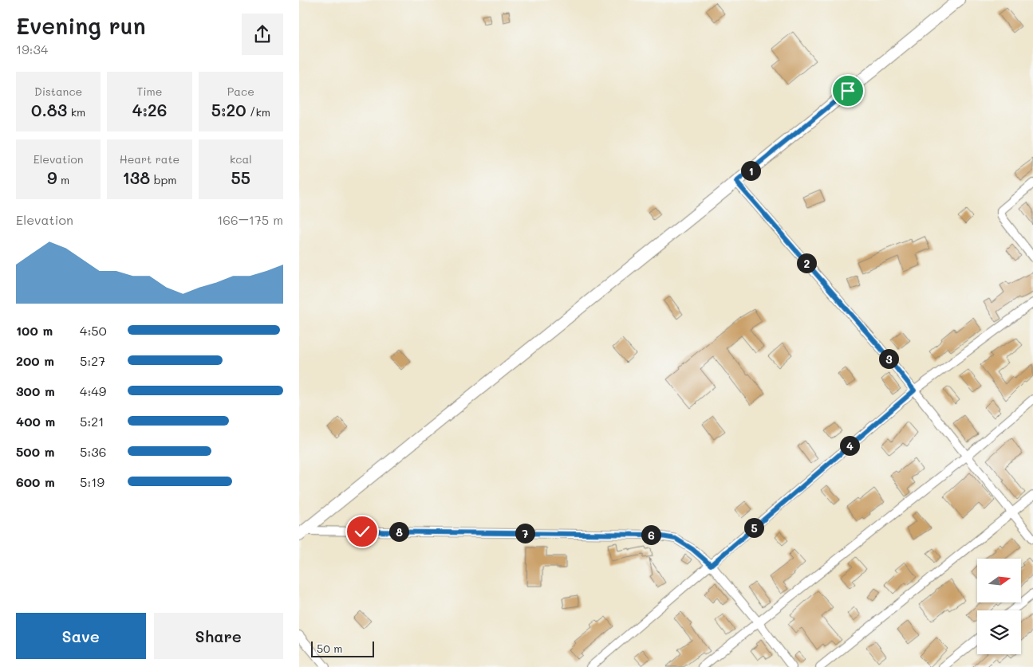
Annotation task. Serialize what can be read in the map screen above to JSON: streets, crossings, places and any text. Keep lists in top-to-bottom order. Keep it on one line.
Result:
{"scale_bar":"50 m","north":"right","page":{"heading":["Evening run","19:34"],"stats":[["Distance","0.83 km"],["Time","4:26"],["Pace","5:20 /km"],["Elevation","9 m"],["Heart rate","138 bpm"],["kcal","55"]],"pins":["1","2","3","4","5","8","7","6"],"chart":["Elevation","166–175 m"],"list":[{"name":"100 m","note":"4:50"},{"name":"200 m","note":"5:27"},{"name":"300 m","note":"4:49"},{"name":"400 m","note":"5:21"},{"name":"500 m","note":"5:36"},{"name":"600 m","note":"5:19"}],"buttons":["Save","Share"],"scale":"50 m"}}
